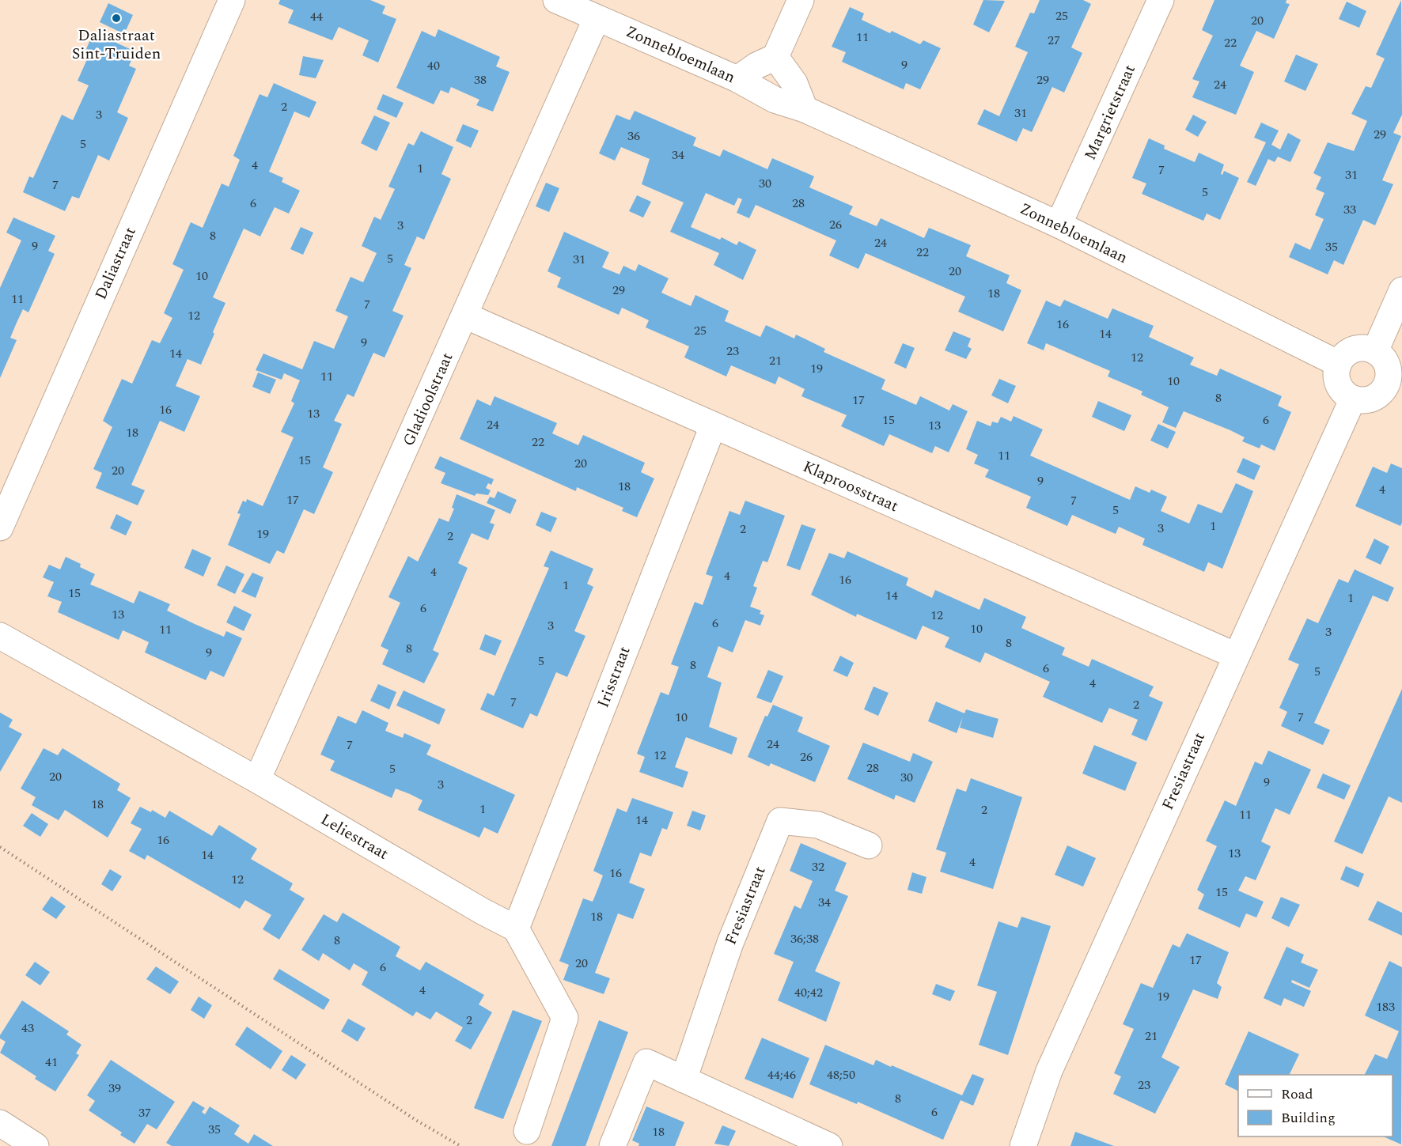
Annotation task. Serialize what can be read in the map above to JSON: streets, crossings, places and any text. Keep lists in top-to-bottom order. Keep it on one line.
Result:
{"streets":{"street":["Zonnebloemlaan","Margrietstraat","Daliastraat","Gladioolstraat","Klaproosstraat","Irisstraat","Fresiastraat","Leliestraat"]},"crossings":[["Zonnebloemlaan","Margrietstraat"],["Zonnebloemlaan","Gladioolstraat"],["Zonnebloemlaan","Fresiastraat"],["Gladioolstraat","Klaproosstraat"],["Gladioolstraat","Leliestraat"],["Klaproosstraat","Irisstraat"],["Klaproosstraat","Fresiastraat"],["Irisstraat","Leliestraat"]],"places":["Daliastraat Sint-Truiden"],"house_numbers":["25","44","20","11","27","22","9","40","38","29","24","2","31","3","29","36","5","34","4","1","7","31","30","7","5","6","28","33","26","3","8","24","9","35","22","5","31","20","10","29","18","11","7","12","16","25","14","9","23","14","12","21","19","11","10","8","17","16","13","15","6","24","13","18","22","11","15","20","20","9","18","4","17","7","5","1","3","2","19","2","4","4","16","1","15","14","1","6","13","12","6","3","10","11","3","8","8","9","5","8","6","5","4","7","2","10","7","24","7","12","26","28","5","20","30","9","3","18","1","2","11","14","16","13","14","4","32","16","12","15","34","18","36;38","8","17","20","6","4","40;42","19","183","2","43","21","41","44;46","48;50","23","39","8","6","37","35","18"],"legend":["Road","Building"]}
